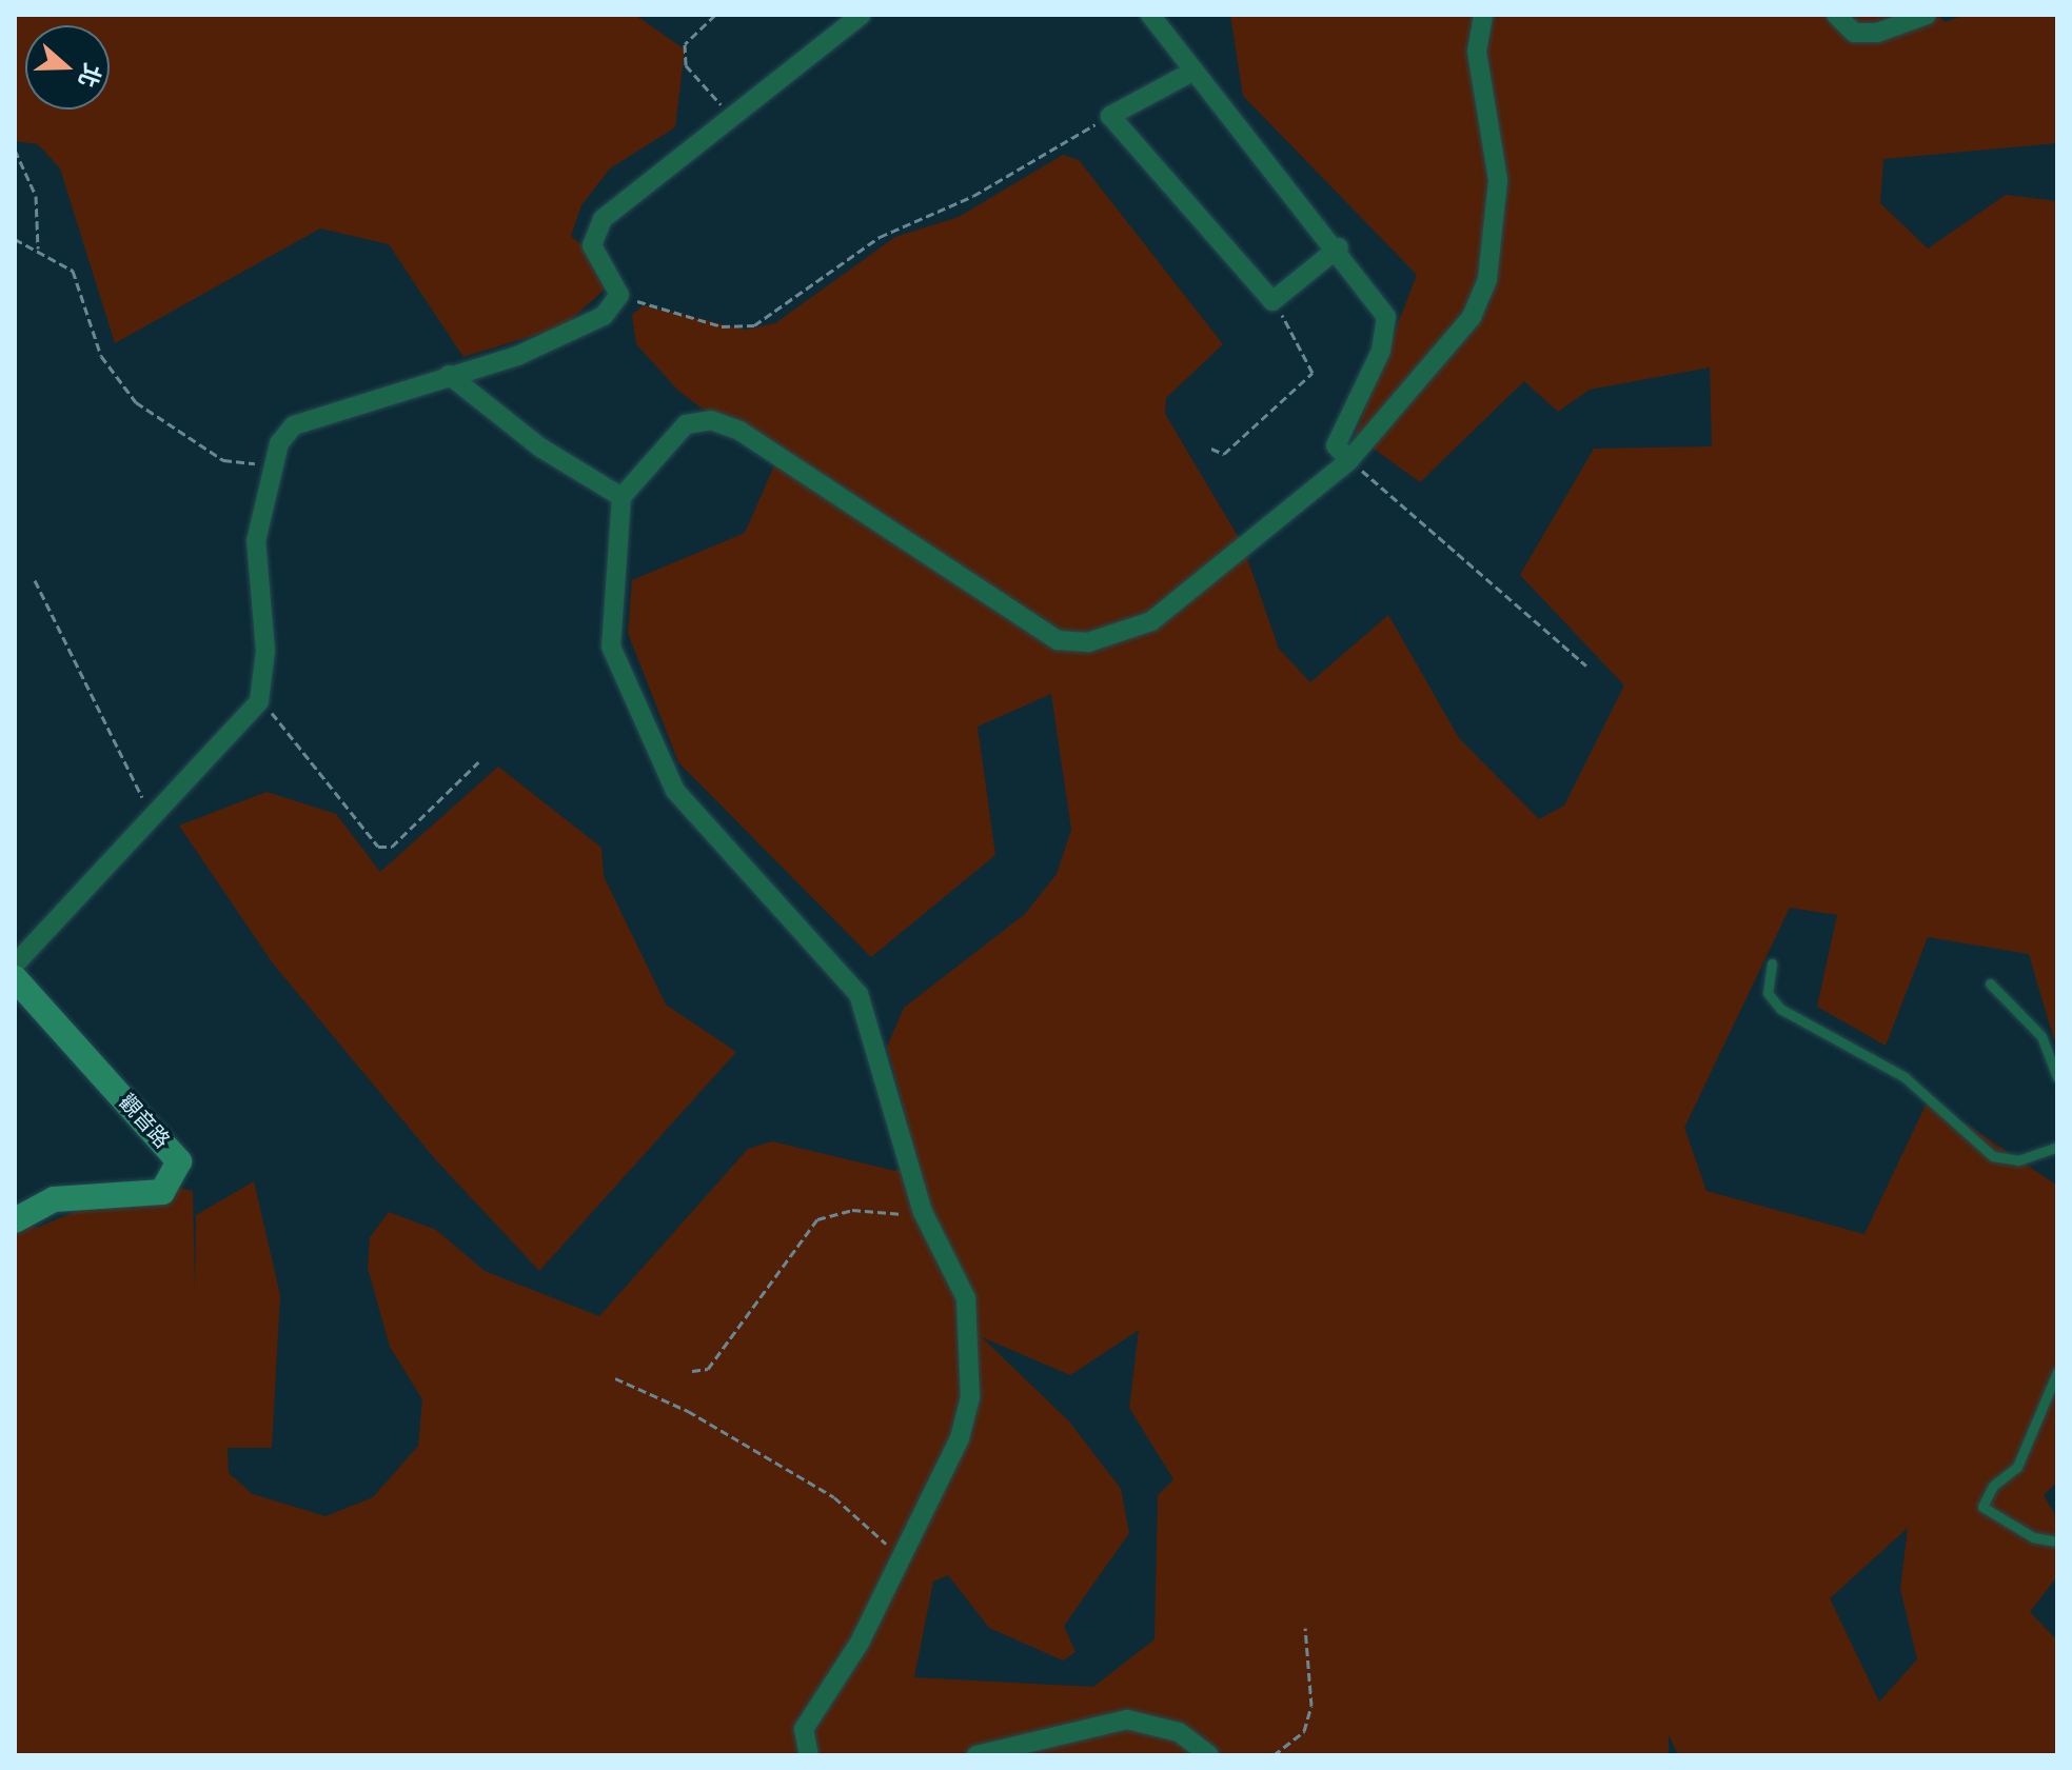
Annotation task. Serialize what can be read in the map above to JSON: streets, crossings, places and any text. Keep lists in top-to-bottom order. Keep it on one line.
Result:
{"streets":{"street":["觀音路"]},"north":"right"}
